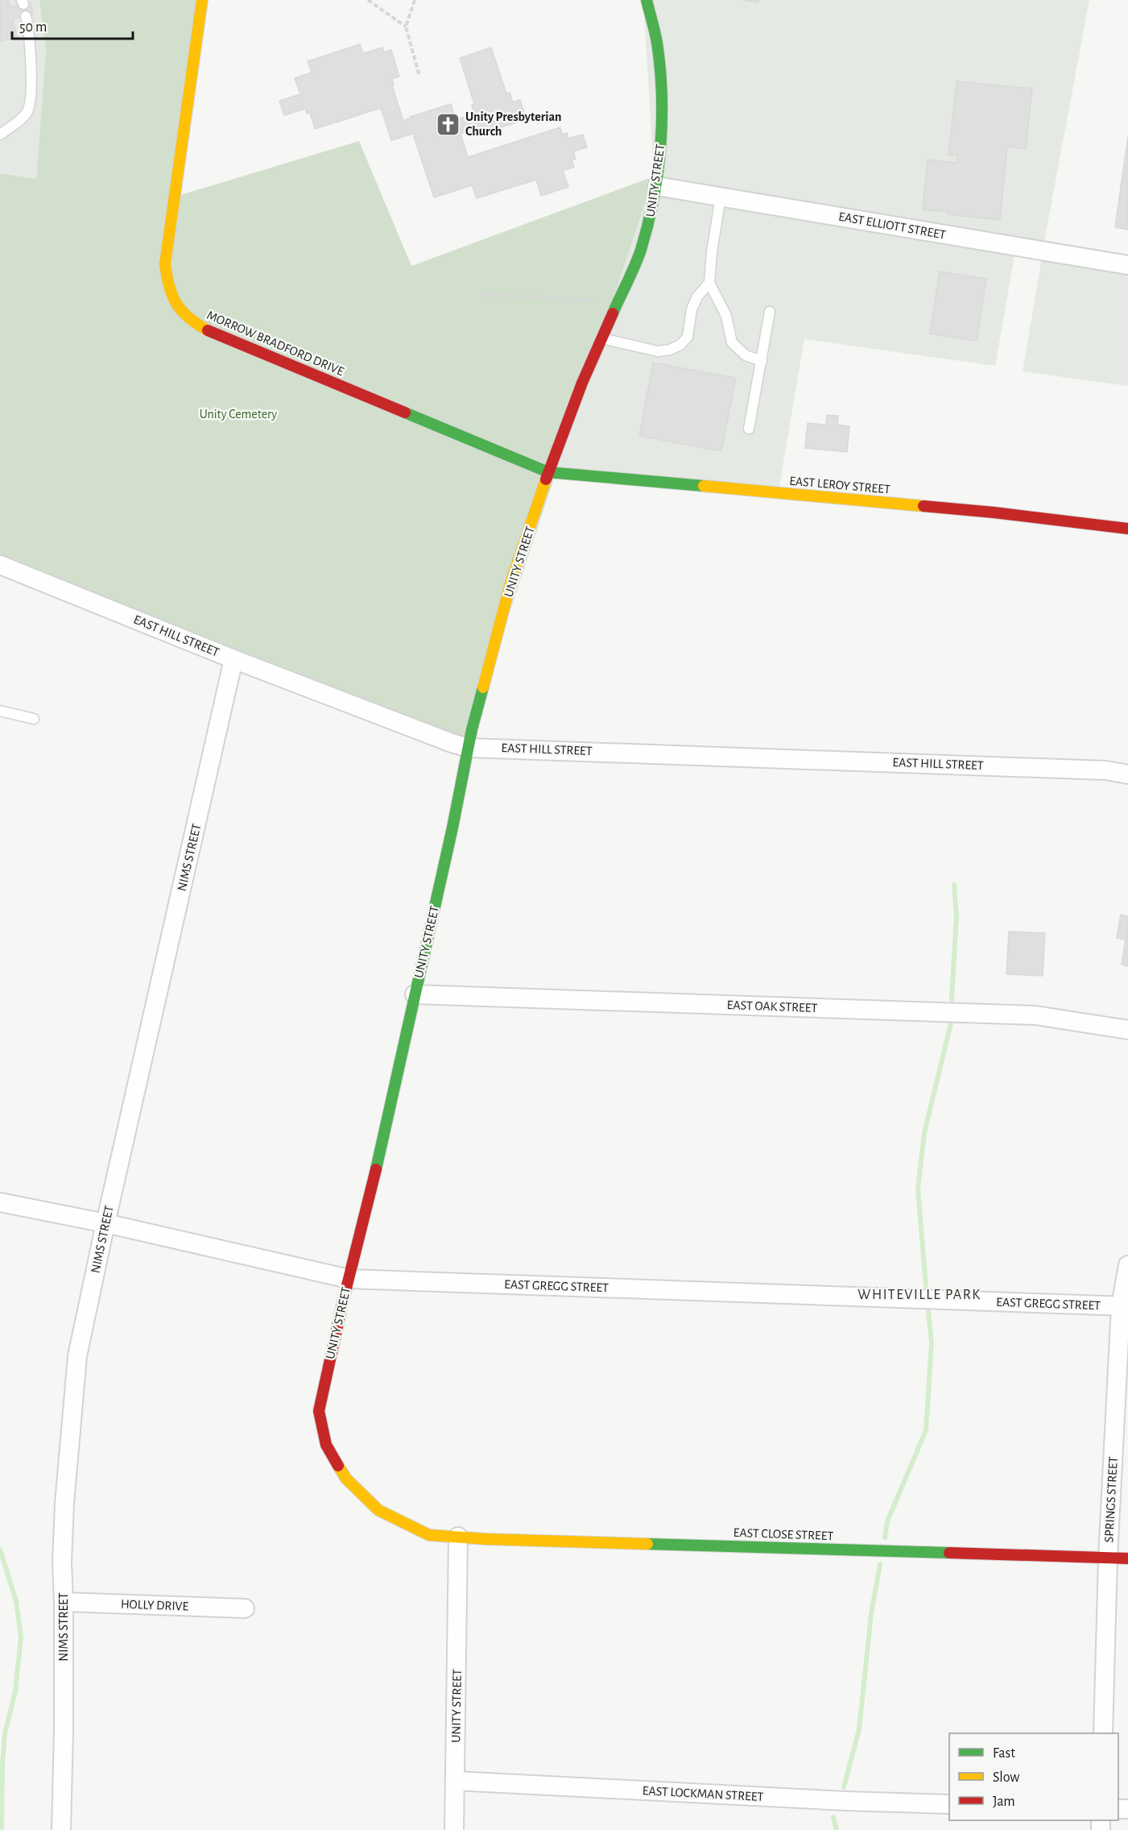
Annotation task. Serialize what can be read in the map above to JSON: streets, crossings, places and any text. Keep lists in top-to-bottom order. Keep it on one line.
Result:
{"streets":{"street":["UNITY STREET","EAST ELLIOTT STREET","MORROW BRADFORD DRIVE","EAST LEROY STREET","EAST HILL STREET","NIMS STREET","EAST OAK STREET","EAST GREGG STREET","SPRINGS STREET","EAST CLOSE STREET","HOLLY DRIVE","EAST LOCKMAN STREET"]},"crossings":[["UNITY STREET","EAST ELLIOTT STREET"],["UNITY STREET","MORROW BRADFORD DRIVE"],["UNITY STREET","EAST LEROY STREET"],["UNITY STREET","EAST HILL STREET"],["UNITY STREET","EAST OAK STREET"],["UNITY STREET","EAST GREGG STREET"],["UNITY STREET","EAST CLOSE STREET"],["UNITY STREET","EAST LOCKMAN STREET"],["MORROW BRADFORD DRIVE","EAST LEROY STREET"],["EAST HILL STREET","NIMS STREET"],["NIMS STREET","EAST GREGG STREET"],["NIMS STREET","HOLLY DRIVE"],["EAST GREGG STREET","SPRINGS STREET"],["SPRINGS STREET","EAST CLOSE STREET"]],"districts":["WHITEVILLE PARK"],"parks":["Unity Cemetery"],"places":{"church":["Unity Presbyterian Church"]},"legend":["Fast","Slow","Jam"],"scale_bar":"50 m"}
